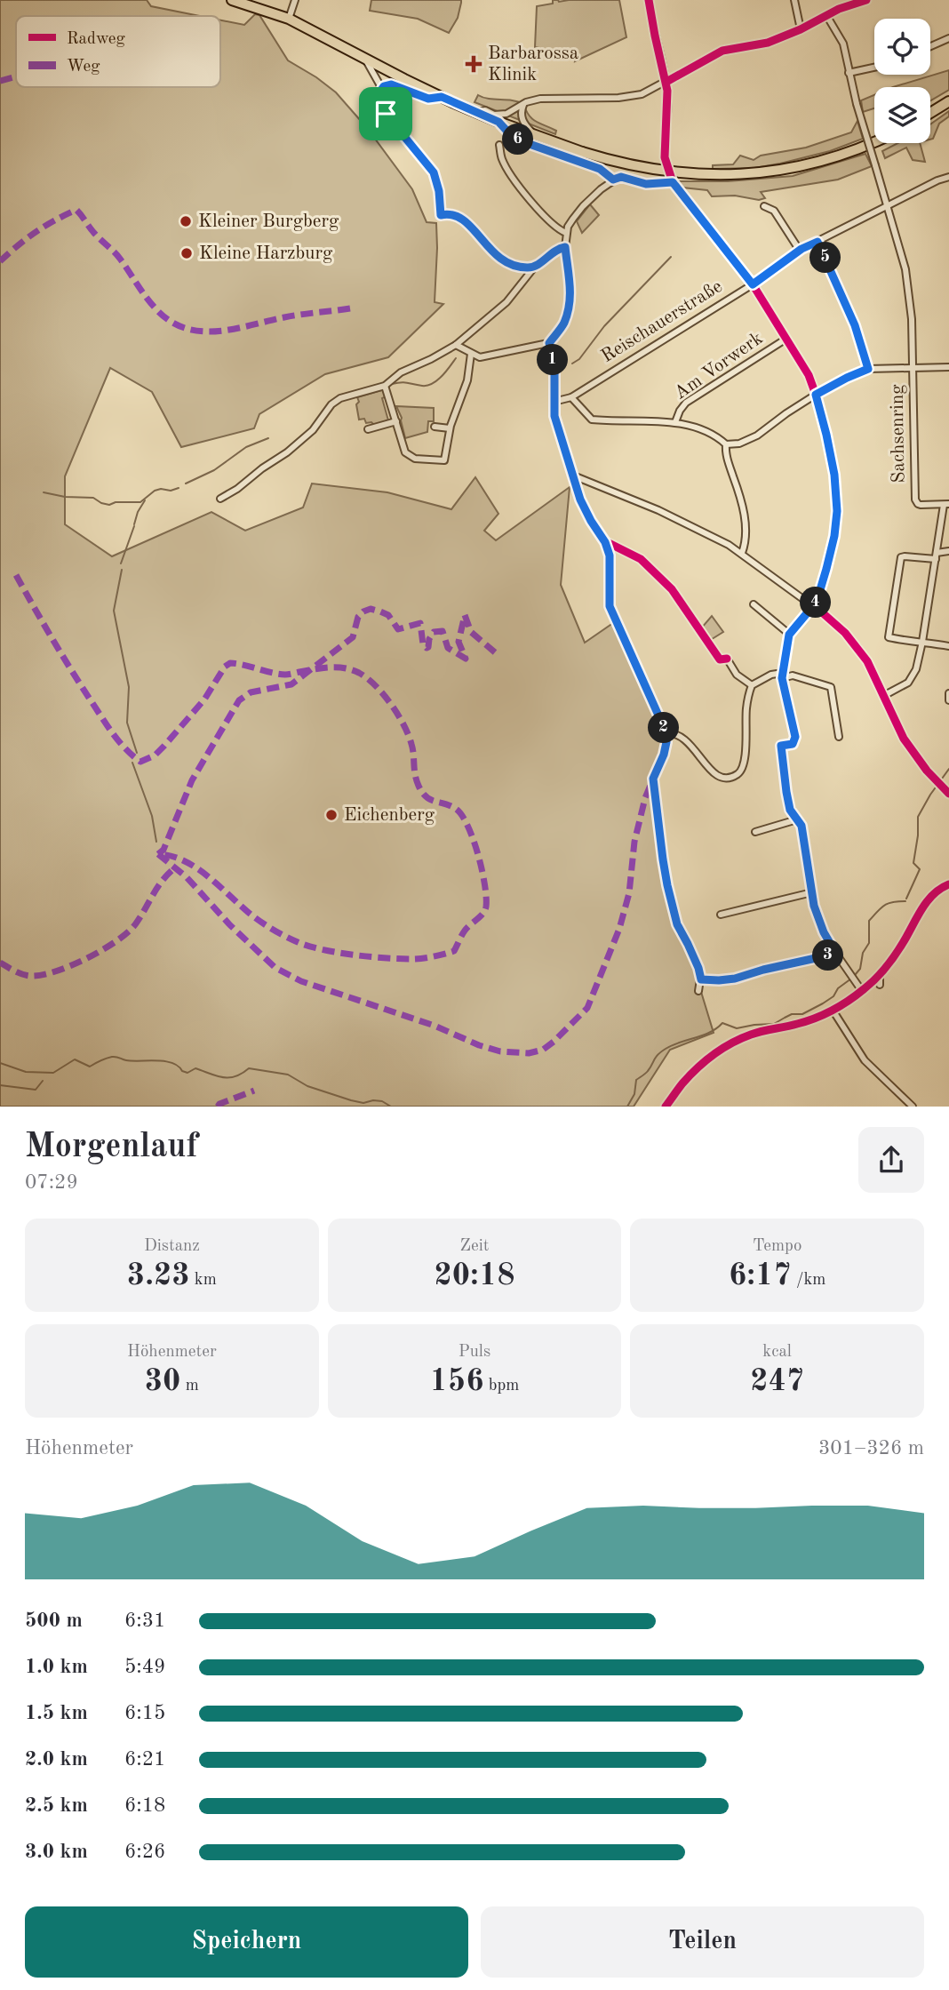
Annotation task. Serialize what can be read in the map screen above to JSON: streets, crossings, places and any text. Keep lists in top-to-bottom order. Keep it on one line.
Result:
{"streets":{"street":["Reischauerstraße","Am Vorwerk","Sachsenring"]},"places":{"health":["Barbarossa Klinik"],"other":["Kleiner Burgberg","Kleine Harzburg","Eichenberg"]},"legend":["Radweg","Weg"],"page":{"pins":["6","5","1","4","2","3"],"heading":["Morgenlauf","07:29"],"stats":[["Distanz","3.23 km"],["Zeit","20:18"],["Tempo","6:17 /km"],["Höhenmeter","30 m"],["Puls","156 bpm"],["kcal","247"]],"chart":["Höhenmeter","301–326 m"],"list":[{"name":"500 m","note":"6:31"},{"name":"1.0 km","note":"5:49"},{"name":"1.5 km","note":"6:15"},{"name":"2.0 km","note":"6:21"},{"name":"2.5 km","note":"6:18"},{"name":"3.0 km","note":"6:26"}],"buttons":["Speichern","Teilen"]}}
